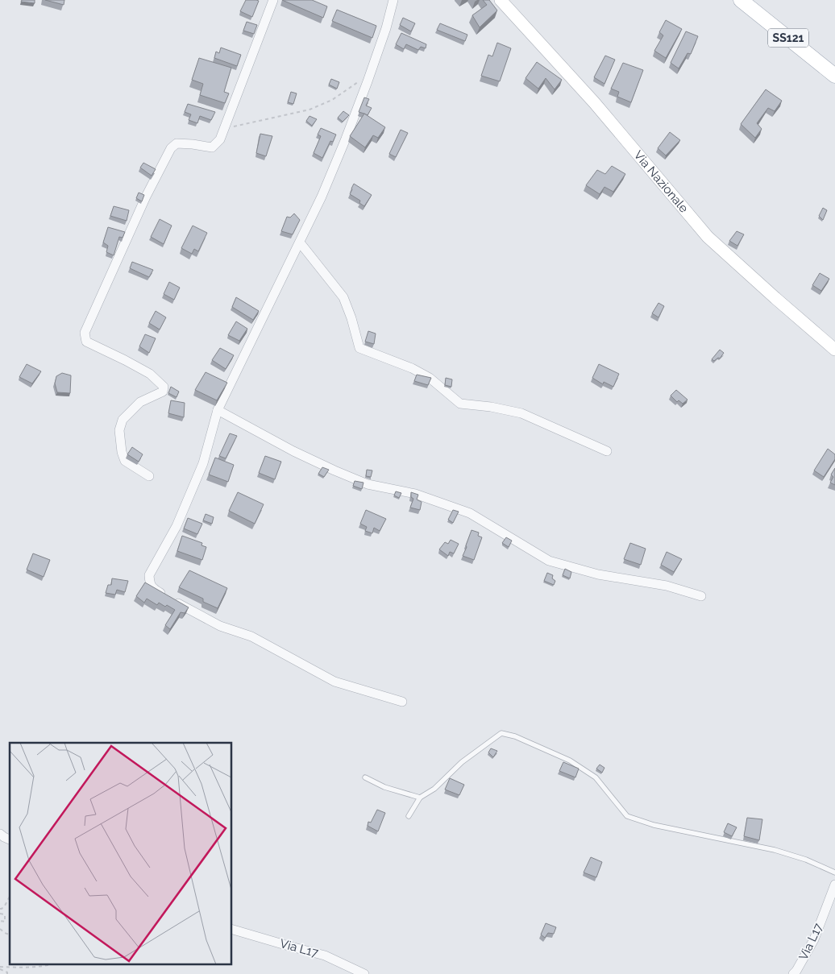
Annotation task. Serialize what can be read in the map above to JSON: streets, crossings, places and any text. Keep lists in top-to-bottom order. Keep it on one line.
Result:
{"streets":{"main road":["SS121","Via Nazionale"],"street":["Via L17"]}}
